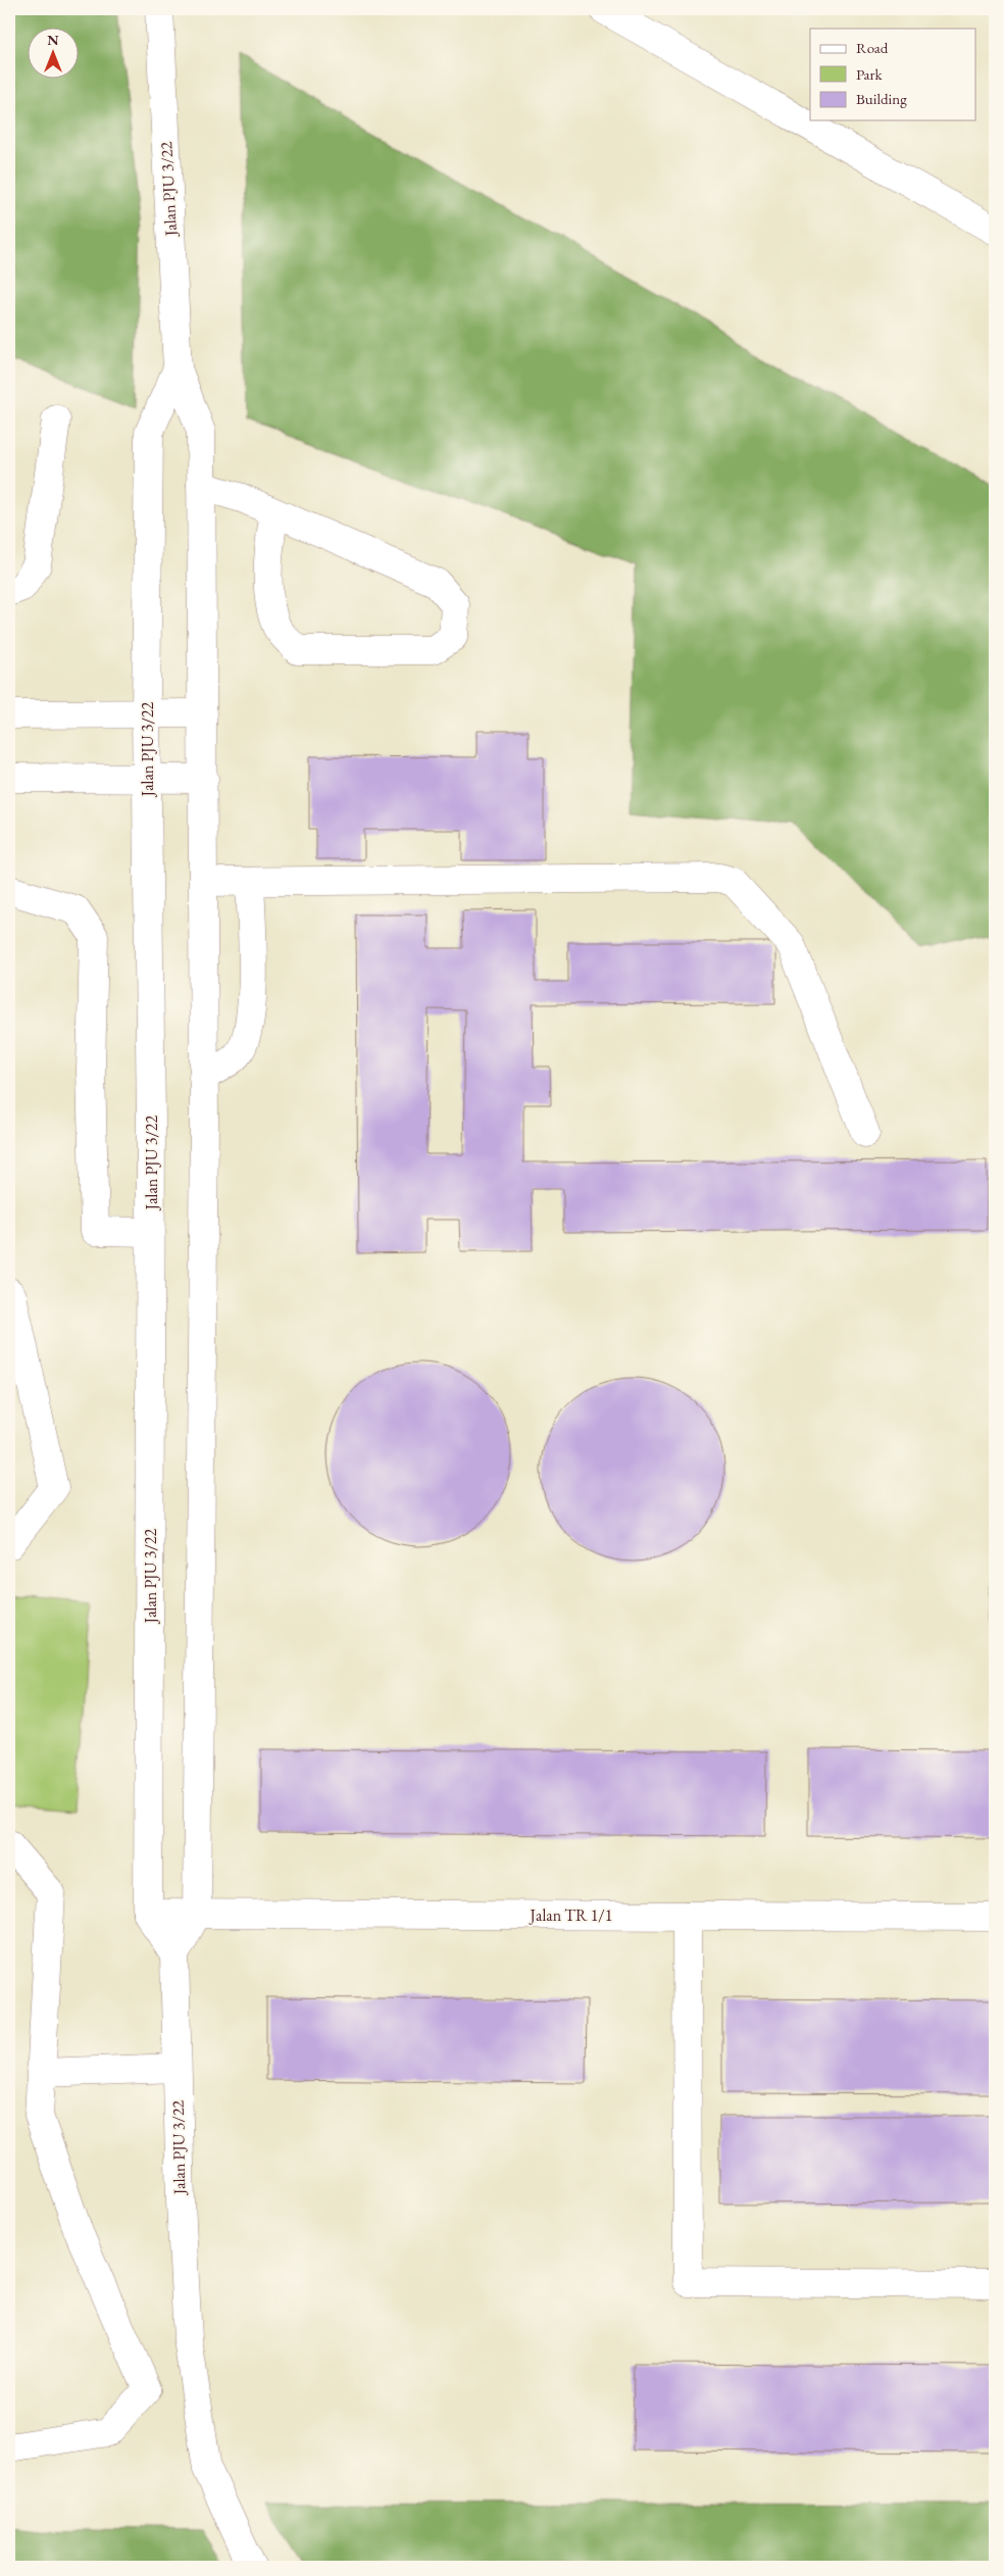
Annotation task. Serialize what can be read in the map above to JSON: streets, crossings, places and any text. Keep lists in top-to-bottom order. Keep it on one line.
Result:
{"streets":{"street":["Jalan PJU 3/22","Jalan TR 1/1"]},"crossings":[["Jalan PJU 3/22","Jalan TR 1/1"]],"legend":["Road","Park","Building"],"north":"top"}
